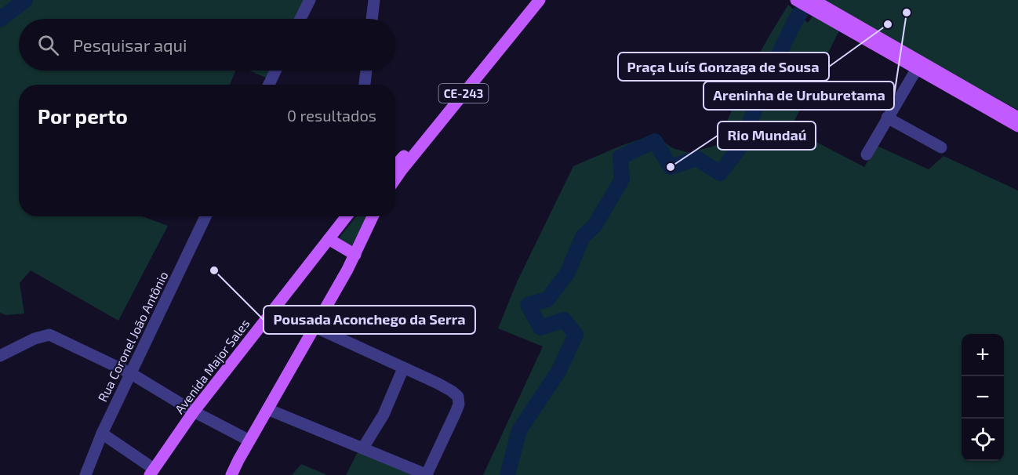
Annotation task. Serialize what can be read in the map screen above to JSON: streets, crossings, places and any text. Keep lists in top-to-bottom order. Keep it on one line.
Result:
{"streets":{"main road":["CE-243","Avenida Major Sales"],"street":["Rua Coronel João Antônio"]},"places":["Areninha de Uruburetama","Praça Luís Gonzaga de Sousa","Rio Mundaú","Pousada Aconchego da Serra"],"page":{"search":"Pesquisar aqui","heading":["Por perto","0 resultados"],"map_buttons":["+","−"]}}
